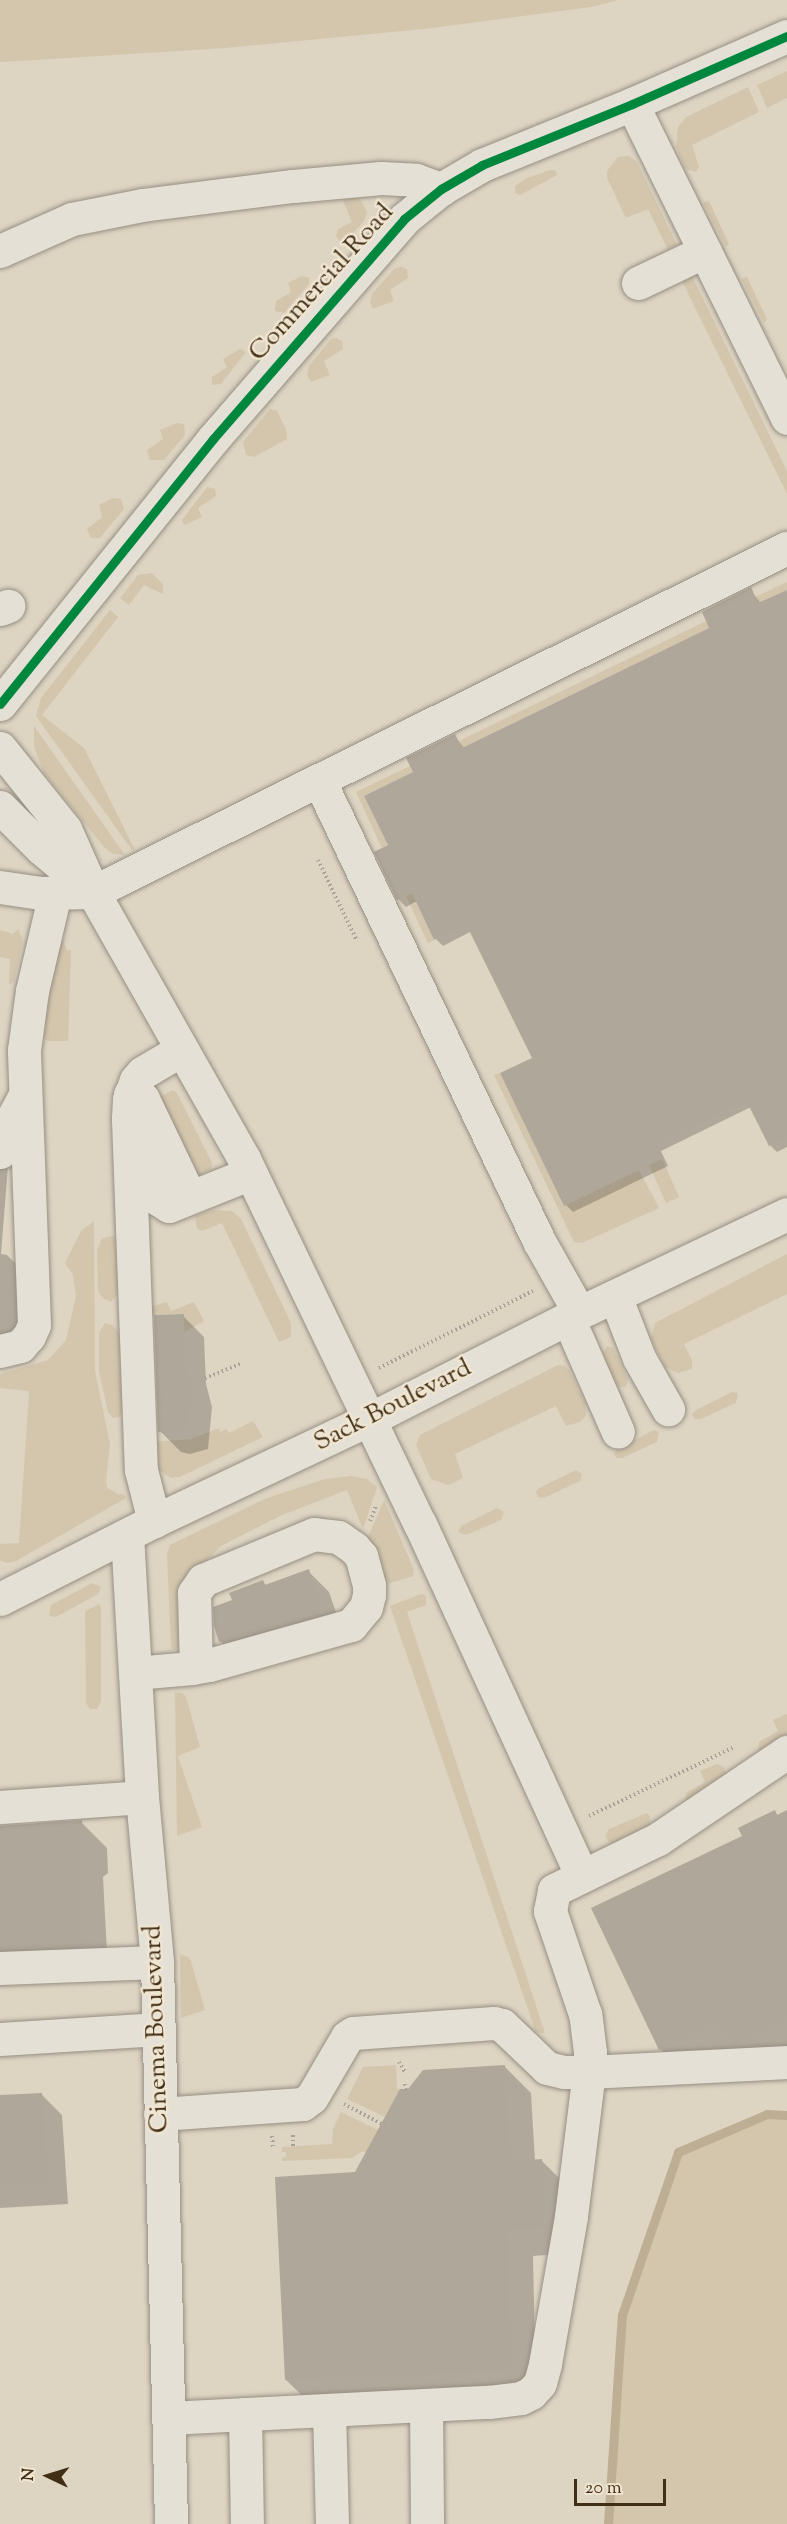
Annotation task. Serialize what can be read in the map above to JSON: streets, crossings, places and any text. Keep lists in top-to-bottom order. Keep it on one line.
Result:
{"streets":{"street":["Commercial Road","Sack Boulevard","Cinema Boulevard"]},"crossings":[["Sack Boulevard","Cinema Boulevard"]],"scale_bar":"20 m","north":"left"}
